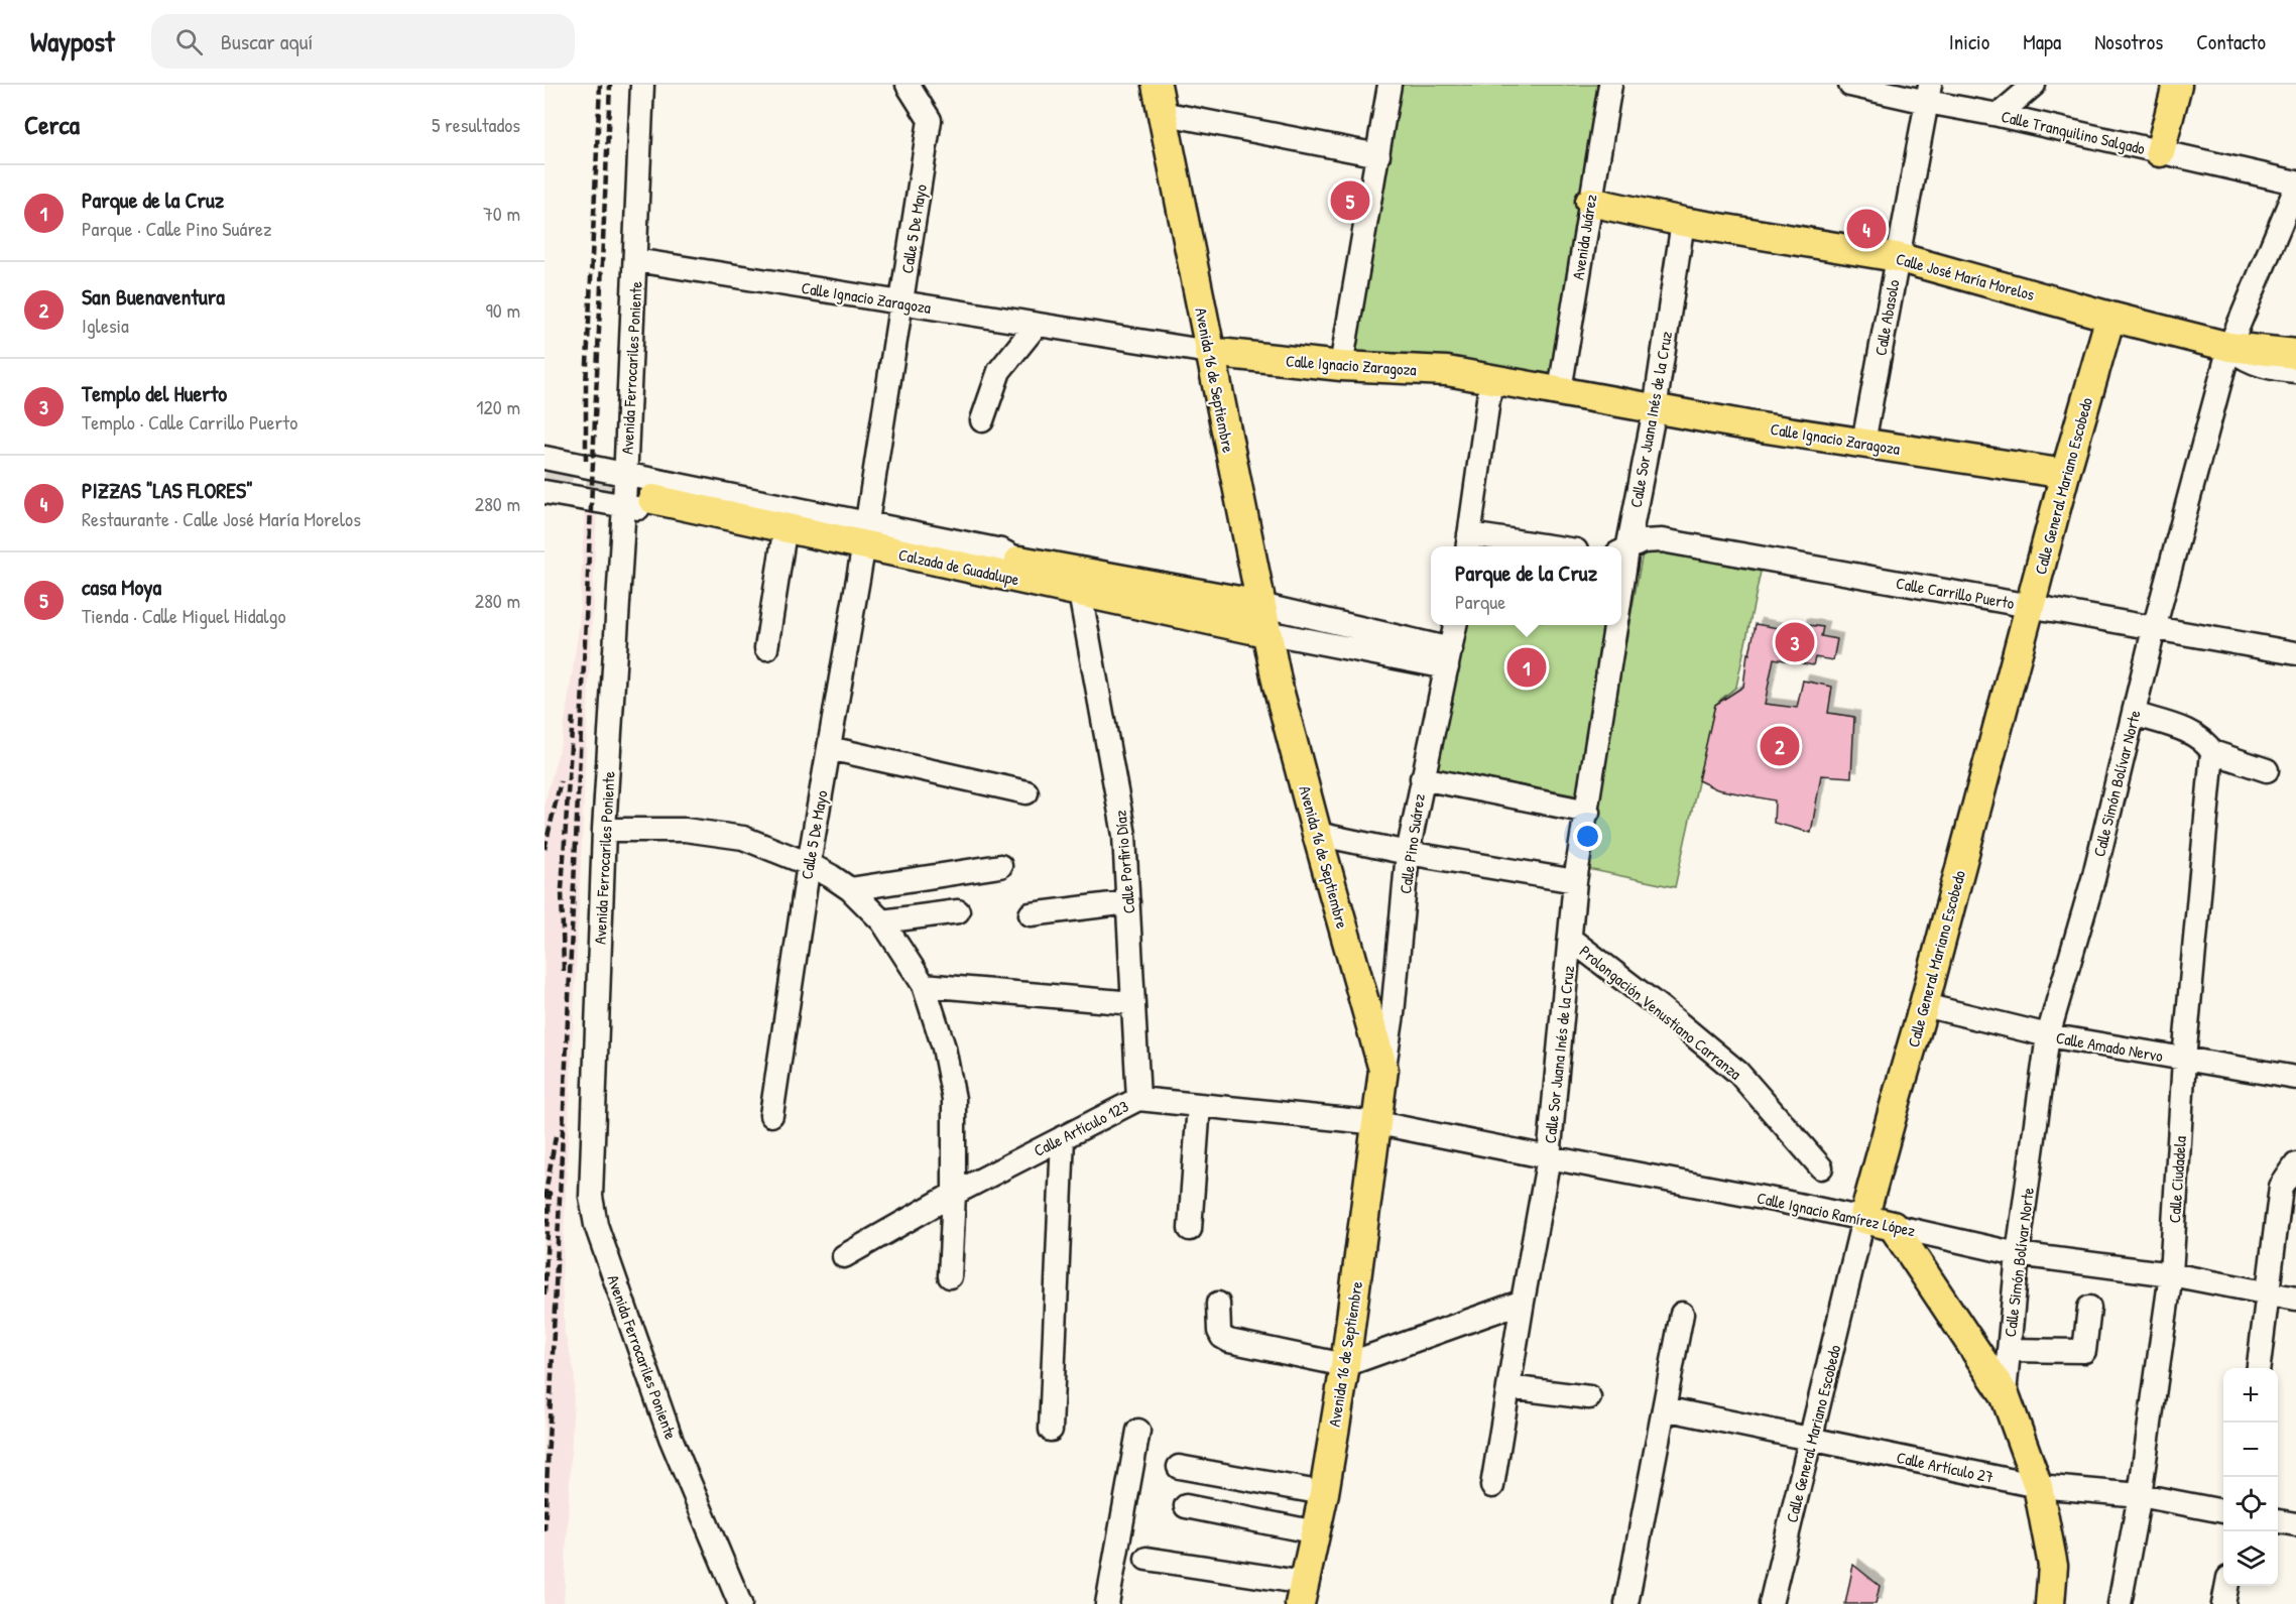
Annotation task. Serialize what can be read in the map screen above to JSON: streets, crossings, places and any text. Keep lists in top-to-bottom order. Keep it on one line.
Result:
{"streets":{"main road":["Calle José María Morelos","Calle Ignacio Zaragoza","Avenida 16 de Septiembre","Calle General Mariano Escobedo","Calzada de Guadalupe","Calle Ignacio Ramírez López"],"street":["Calle Tranquilino Salgado","Calle 5 De Mayo","Avenida Juárez","Calle Abasolo","Avenida Ferrocariles Poniente","Calle Sor Juana Inés de la Cruz","Calle Carrillo Puerto","Calle Simón Bolívar Norte","Calle Pino Suárez","Calle Porfirio Díaz","Prolongación Venustiano Carranza","Calle Amado Nervo","Calle Artículo 123","Calle Ciudadela","Calle Artículo 27"]},"crossings":[["Calle Tranquilino Salgado","Calle Abasolo"],["Calle 5 De Mayo","Calle Ignacio Zaragoza"],["Avenida Juárez","Calle José María Morelos"],["Avenida Juárez","Calle Ignacio Zaragoza"],["Calle José María Morelos","Calle Abasolo"],["Calle José María Morelos","Calle Sor Juana Inés de la Cruz"],["Calle José María Morelos","Calle General Mariano Escobedo"],["Calle José María Morelos","Calle Simón Bolívar Norte"],["Calle Ignacio Zaragoza","Calle Abasolo"],["Calle Ignacio Zaragoza","Avenida Ferrocariles Poniente"],["Calle Ignacio Zaragoza","Avenida 16 de Septiembre"],["Calle Ignacio Zaragoza","Calle Sor Juana Inés de la Cruz"],["Calle Ignacio Zaragoza","Calle General Mariano Escobedo"],["Avenida 16 de Septiembre","Calzada de Guadalupe"],["Avenida 16 de Septiembre","Calle Pino Suárez"],["Avenida 16 de Septiembre","Calle Artículo 123"],["Avenida 16 de Septiembre","Calle Ignacio Ramírez López"],["Calle Sor Juana Inés de la Cruz","Calle Carrillo Puerto"],["Calle Sor Juana Inés de la Cruz","Prolongación Venustiano Carranza"],["Calle Sor Juana Inés de la Cruz","Calle Ignacio Ramírez López"],["Calle General Mariano Escobedo","Calle Carrillo Puerto"],["Calle General Mariano Escobedo","Calle Amado Nervo"],["Calle General Mariano Escobedo","Calle Ignacio Ramírez López"],["Calle General Mariano Escobedo","Calle Artículo 27"],["Calzada de Guadalupe","Calle Porfirio Díaz"],["Calle Carrillo Puerto","Calle Simón Bolívar Norte"],["Calle Simón Bolívar Norte","Calle Amado Nervo"],["Calle Simón Bolívar Norte","Calle Ignacio Ramírez López"],["Calle Porfirio Díaz","Calle Artículo 123"],["Calle Amado Nervo","Calle Ciudadela"],["Calle Artículo 123","Calle Ignacio Ramírez López"],["Calle Ciudadela","Calle Ignacio Ramírez López"],["Calle Ciudadela","Calle Artículo 27"]],"page":{"header":"Waypost","search":"Buscar aquí","nav":["Inicio","Mapa","Nosotros","Contacto"],"heading":["Cerca","5 resultados"],"list":[{"mark":"1","name":"Parque de la Cruz","note":"Parque · Calle Pino Suárez","value":"70 m"},{"mark":"2","name":"San Buenaventura","note":"Iglesia","value":"90 m"},{"mark":"3","name":"Templo del Huerto","note":"Templo · Calle Carrillo Puerto","value":"120 m"},{"mark":"4","name":"PIZZAS \"LAS FLORES\"","note":"Restaurante · Calle José María Morelos","value":"280 m"},{"mark":"5","name":"casa Moya","note":"Tienda · Calle Miguel Hidalgo","value":"280 m"}],"pins":["5","4","3","1","2"],"popup":["Parque de la Cruz","Parque"],"map_buttons":["+","−"]}}
